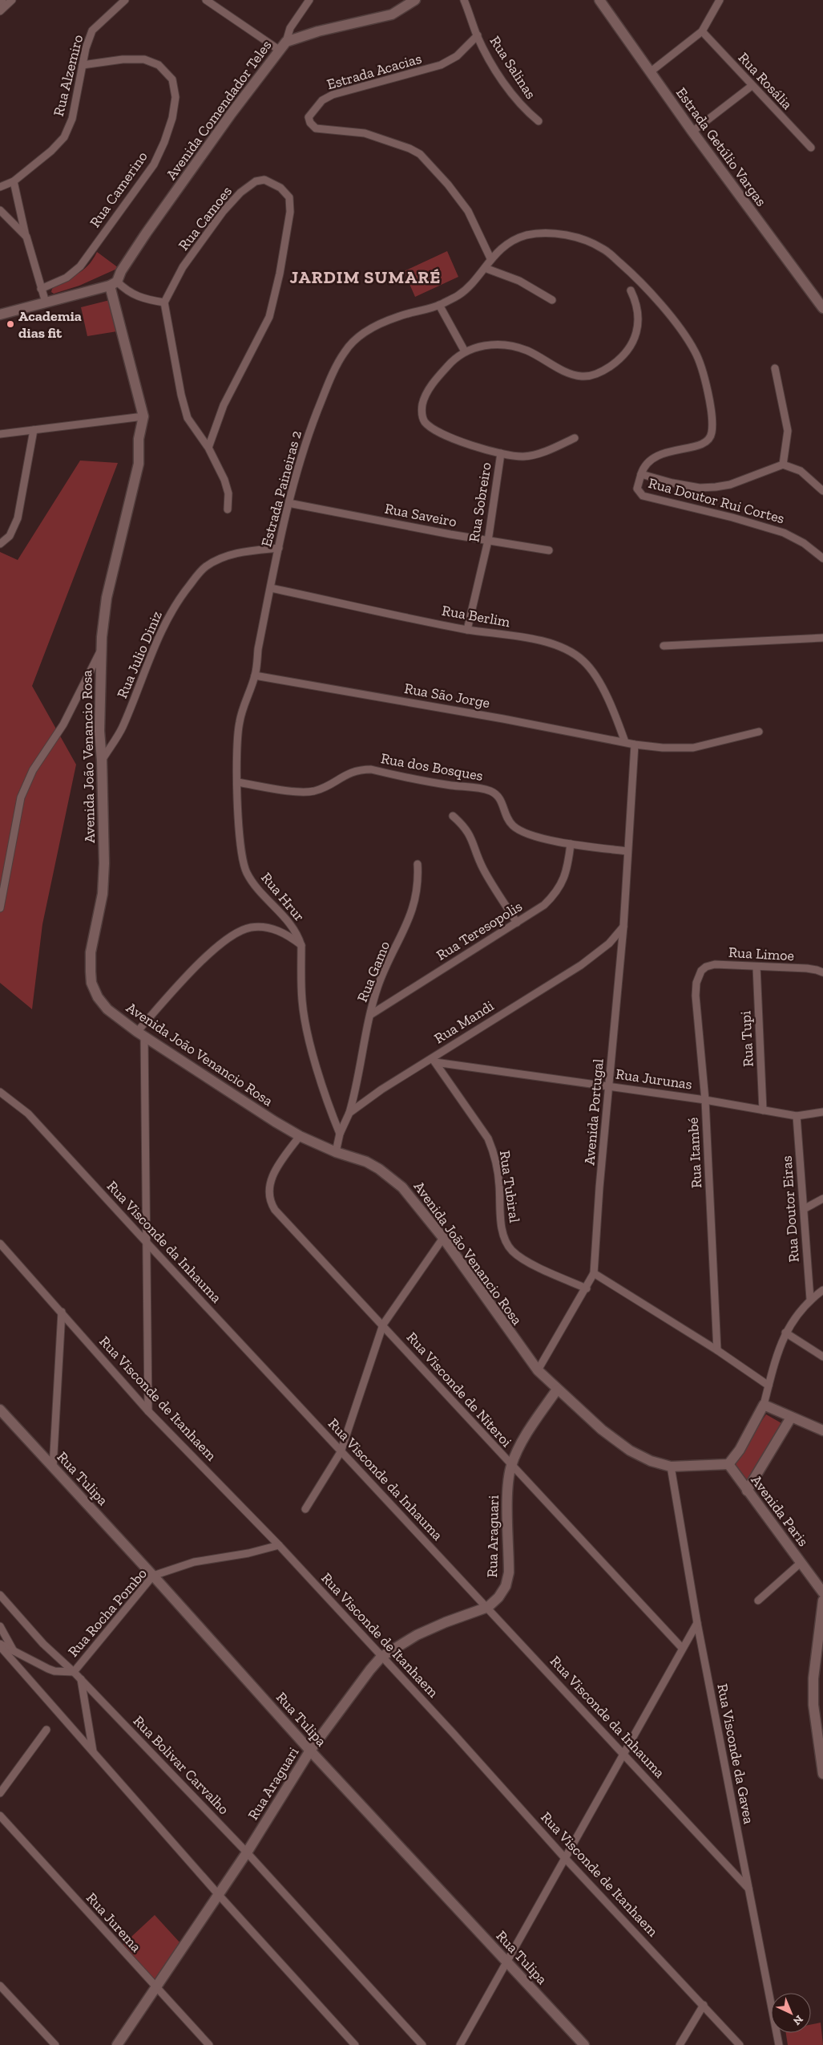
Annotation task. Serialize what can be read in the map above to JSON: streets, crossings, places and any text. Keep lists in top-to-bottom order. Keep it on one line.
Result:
{"streets":{"main road":["Avenida Comendador Teles","Estrada Getúlio Vargas","Avenida João Venancio Rosa","Rua Tulipa","Avenida Paris","Rua Araguari"],"street":["Rua Salinas","Estrada Acacias","Rua Alzemiro","Rua Rosália","Rua Camerino","Rua Camoes","Estrada Paineiras 2","Rua Doutor Rui Cortes","Rua Sobreiro","Rua Saveiro","Rua Berlim","Rua Julio Diniz","Rua São Jorge","Rua dos Bosques","Rua Hrur","Rua Teresopolis","Rua Limoe","Rua Gamo","Rua Mandi","Rua Tupi","Rua Jurunas","Avenida Portugal","Rua Itambé","Rua Tubiral","Rua Doutor Eiras","Rua Visconde da Inhauma","Rua Visconde de Niteroi","Rua Visconde de Itanhaem","Rua Rocha Pombo","Rua Visconde da Gavea","Rua Bolivar Carvalho","Rua Jurema"]},"crossings":[["Rua Salinas","Estrada Acacias"],["Estrada Acacias","Estrada Paineiras 2"],["Rua Alzemiro","Rua Camerino"],["Avenida Comendador Teles","Avenida João Venancio Rosa"],["Estrada Paineiras 2","Rua Doutor Rui Cortes"],["Estrada Paineiras 2","Rua Saveiro"],["Estrada Paineiras 2","Rua Berlim"],["Estrada Paineiras 2","Rua Julio Diniz"],["Estrada Paineiras 2","Rua São Jorge"],["Estrada Paineiras 2","Rua Hrur"],["Rua Sobreiro","Rua Saveiro"],["Rua Sobreiro","Rua Berlim"],["Rua Berlim","Rua São Jorge"],["Rua Julio Diniz","Avenida João Venancio Rosa"],["Rua São Jorge","Rua Hrur"],["Rua São Jorge","Avenida Portugal"],["Avenida João Venancio Rosa","Rua Mandi"],["Avenida João Venancio Rosa","Rua Visconde de Niteroi"],["Avenida João Venancio Rosa","Avenida Paris"],["Avenida João Venancio Rosa","Rua Araguari"],["Avenida João Venancio Rosa","Rua Visconde da Gavea"],["Rua dos Bosques","Rua Hrur"],["Rua dos Bosques","Rua Teresopolis"],["Rua dos Bosques","Avenida Portugal"],["Rua Hrur","Rua Mandi"],["Rua Teresopolis","Rua Gamo"],["Rua Limoe","Rua Tupi"],["Rua Limoe","Rua Itambé"],["Rua Gamo","Rua Mandi"],["Rua Mandi","Rua Jurunas"],["Rua Mandi","Avenida Portugal"],["Rua Mandi","Rua Tubiral"],["Rua Tupi","Rua Jurunas"],["Rua Jurunas","Avenida Portugal"],["Rua Jurunas","Rua Itambé"],["Rua Jurunas","Rua Tubiral"],["Rua Jurunas","Rua Doutor Eiras"],["Rua Visconde da Inhauma","Rua Araguari"],["Rua Visconde da Inhauma","Rua Visconde da Gavea"],["Rua Visconde de Niteroi","Rua Araguari"],["Rua Visconde de Itanhaem","Rua Araguari"],["Rua Visconde de Itanhaem","Rua Rocha Pombo"],["Rua Tulipa","Rua Araguari"],["Rua Tulipa","Rua Rocha Pombo"],["Rua Araguari","Rua Bolivar Carvalho"],["Rua Araguari","Rua Jurema"],["Rua Rocha Pombo","Rua Bolivar Carvalho"]],"districts":["JARDIM SUMARÉ"],"places":["Academia dias fit"],"north":"bottom right"}
